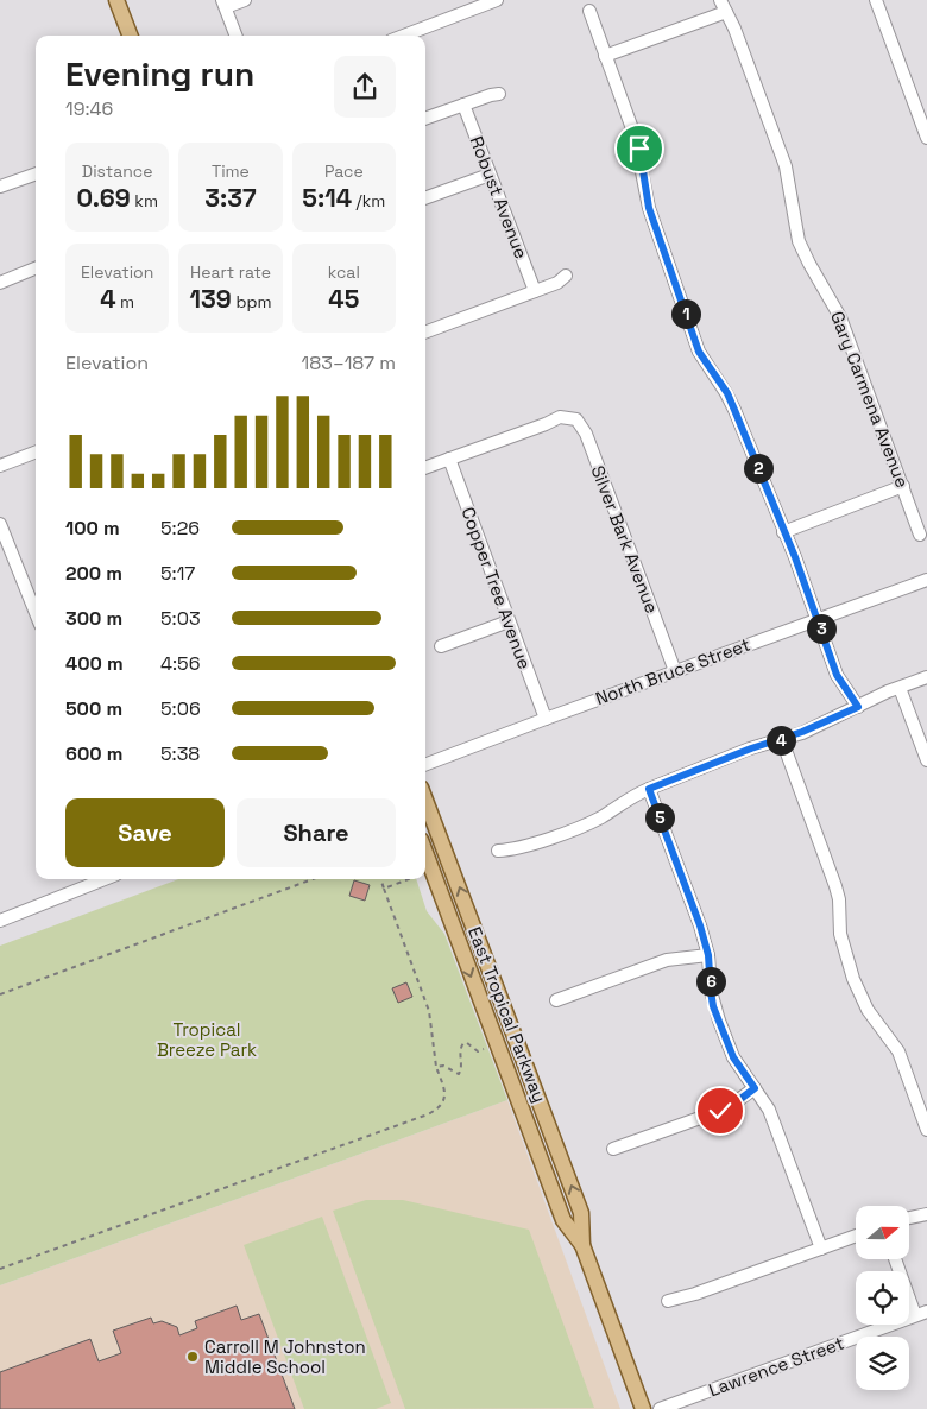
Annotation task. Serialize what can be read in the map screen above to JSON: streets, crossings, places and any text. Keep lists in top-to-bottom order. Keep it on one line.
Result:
{"streets":{"main road":["East Tropical Parkway"],"street":["Robust Avenue","Gary Carmena Avenue","Silver Bark Avenue","Copper Tree Avenue","North Bruce Street","Lawrence Street"]},"crossings":[["Silver Bark Avenue","Copper Tree Avenue"],["Silver Bark Avenue","North Bruce Street"],["Copper Tree Avenue","North Bruce Street"]],"parks":["Tropical Breeze Park"],"places":["Carroll M Johnston Middle School"],"north":"right","page":{"heading":["Evening run","19:46"],"stats":[["Distance","0.69 km"],["Time","3:37"],["Pace","5:14 /km"],["Elevation","4 m"],["Heart rate","139 bpm"],["kcal","45"]],"pins":["1","2","3","4","5","6"],"chart":["Elevation","183–187 m"],"list":[{"name":"100 m","note":"5:26"},{"name":"200 m","note":"5:17"},{"name":"300 m","note":"5:03"},{"name":"400 m","note":"4:56"},{"name":"500 m","note":"5:06"},{"name":"600 m","note":"5:38"}],"buttons":["Save","Share"]}}
